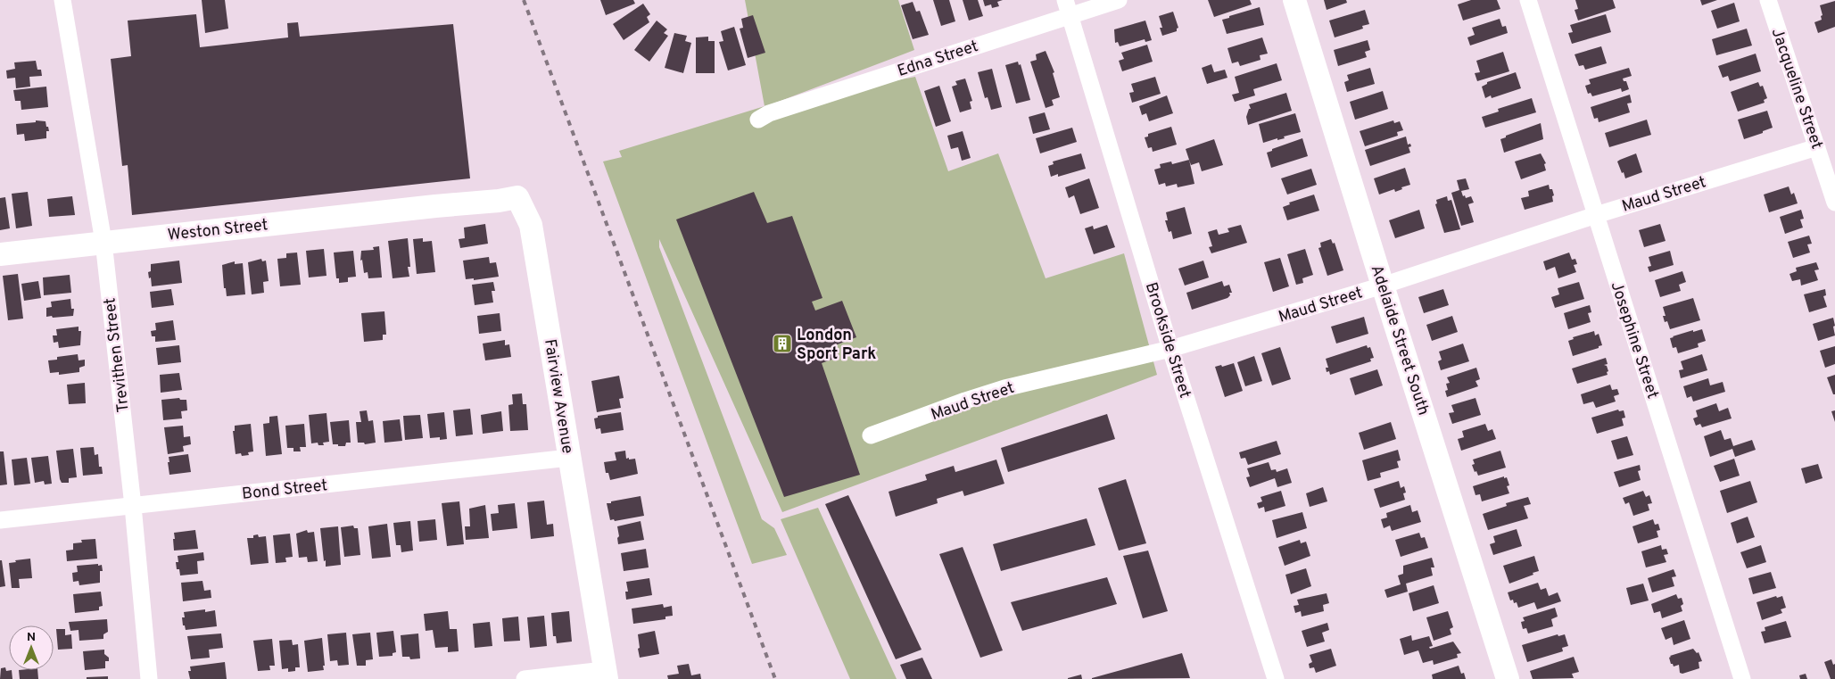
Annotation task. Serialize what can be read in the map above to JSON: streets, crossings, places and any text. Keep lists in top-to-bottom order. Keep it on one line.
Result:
{"streets":{"street":["Edna Street","Jacqueline Street","Maud Street","Weston Street","Brookside Street","Adelaide Street South","Josephine Street","Trevithen Street","Fairview Avenue","Bond Street"]},"crossings":[["Edna Street","Brookside Street"],["Jacqueline Street","Maud Street"],["Maud Street","Brookside Street"],["Maud Street","Adelaide Street South"],["Maud Street","Josephine Street"],["Weston Street","Trevithen Street"],["Weston Street","Fairview Avenue"],["Trevithen Street","Bond Street"],["Fairview Avenue","Bond Street"]],"places":{"building":["London Sport Park"]},"north":"top"}
